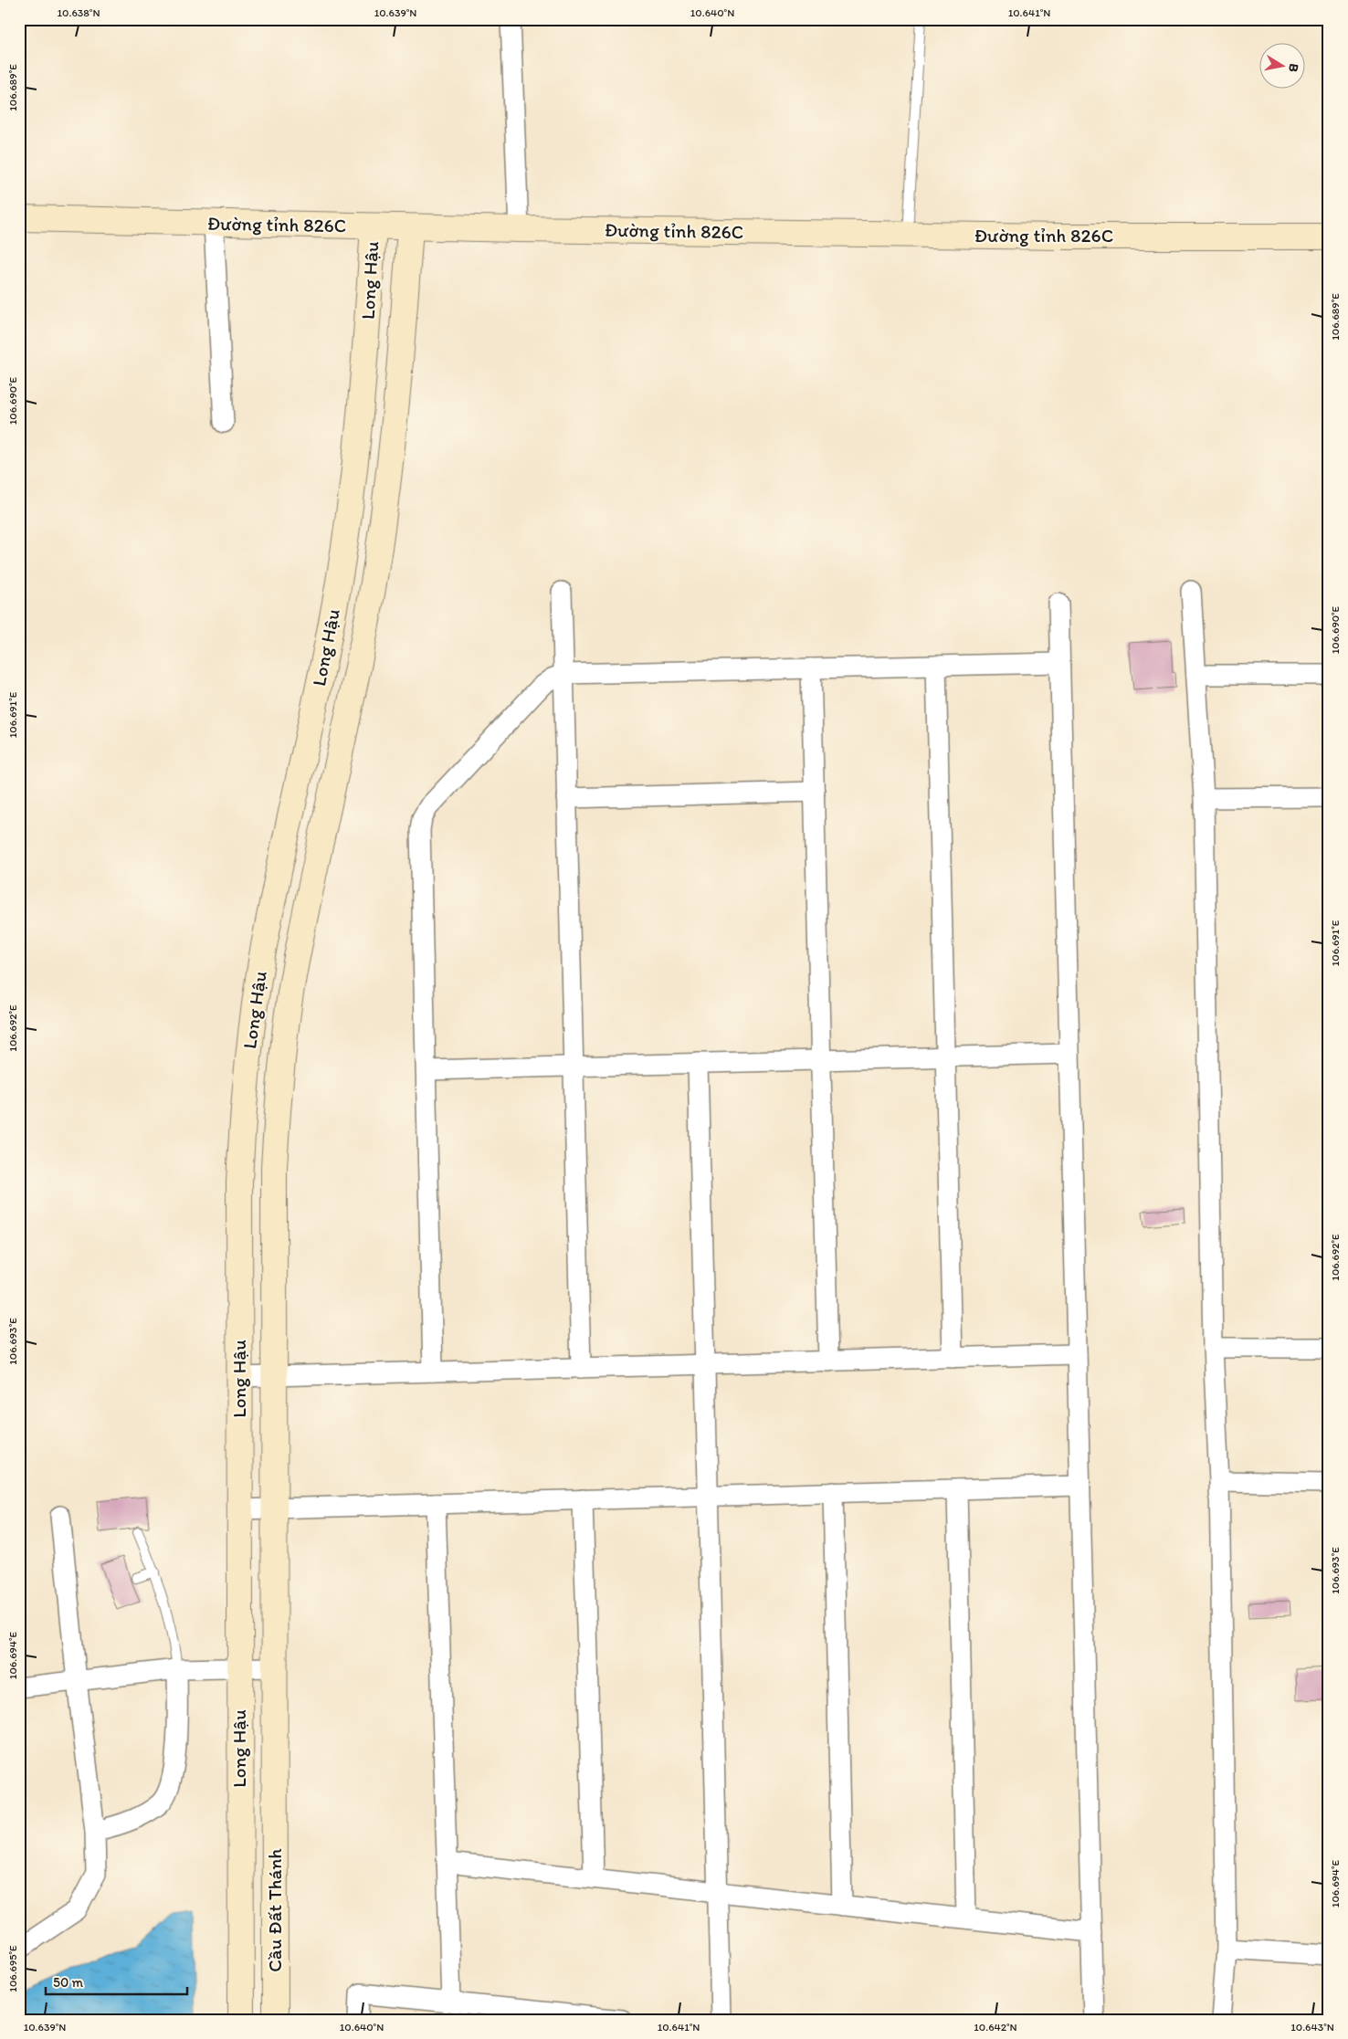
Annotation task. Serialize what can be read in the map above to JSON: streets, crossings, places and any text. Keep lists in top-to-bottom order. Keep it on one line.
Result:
{"streets":{"main road":["Đường tỉnh 826C","Long Hậu","Cầu Đất Thánh"]},"crossings":[["Đường tỉnh 826C","Long Hậu"],["Long Hậu","Cầu Đất Thánh"]],"scale_bar":"50 m","north":"right","coordinates":["10.638°N","10.639°N","10.640°N","10.641°N","106.689°E","106.690°E","106.691°E","106.692°E","106.693°E","106.694°E","106.695°E","10.642°N","10.643°N"]}
